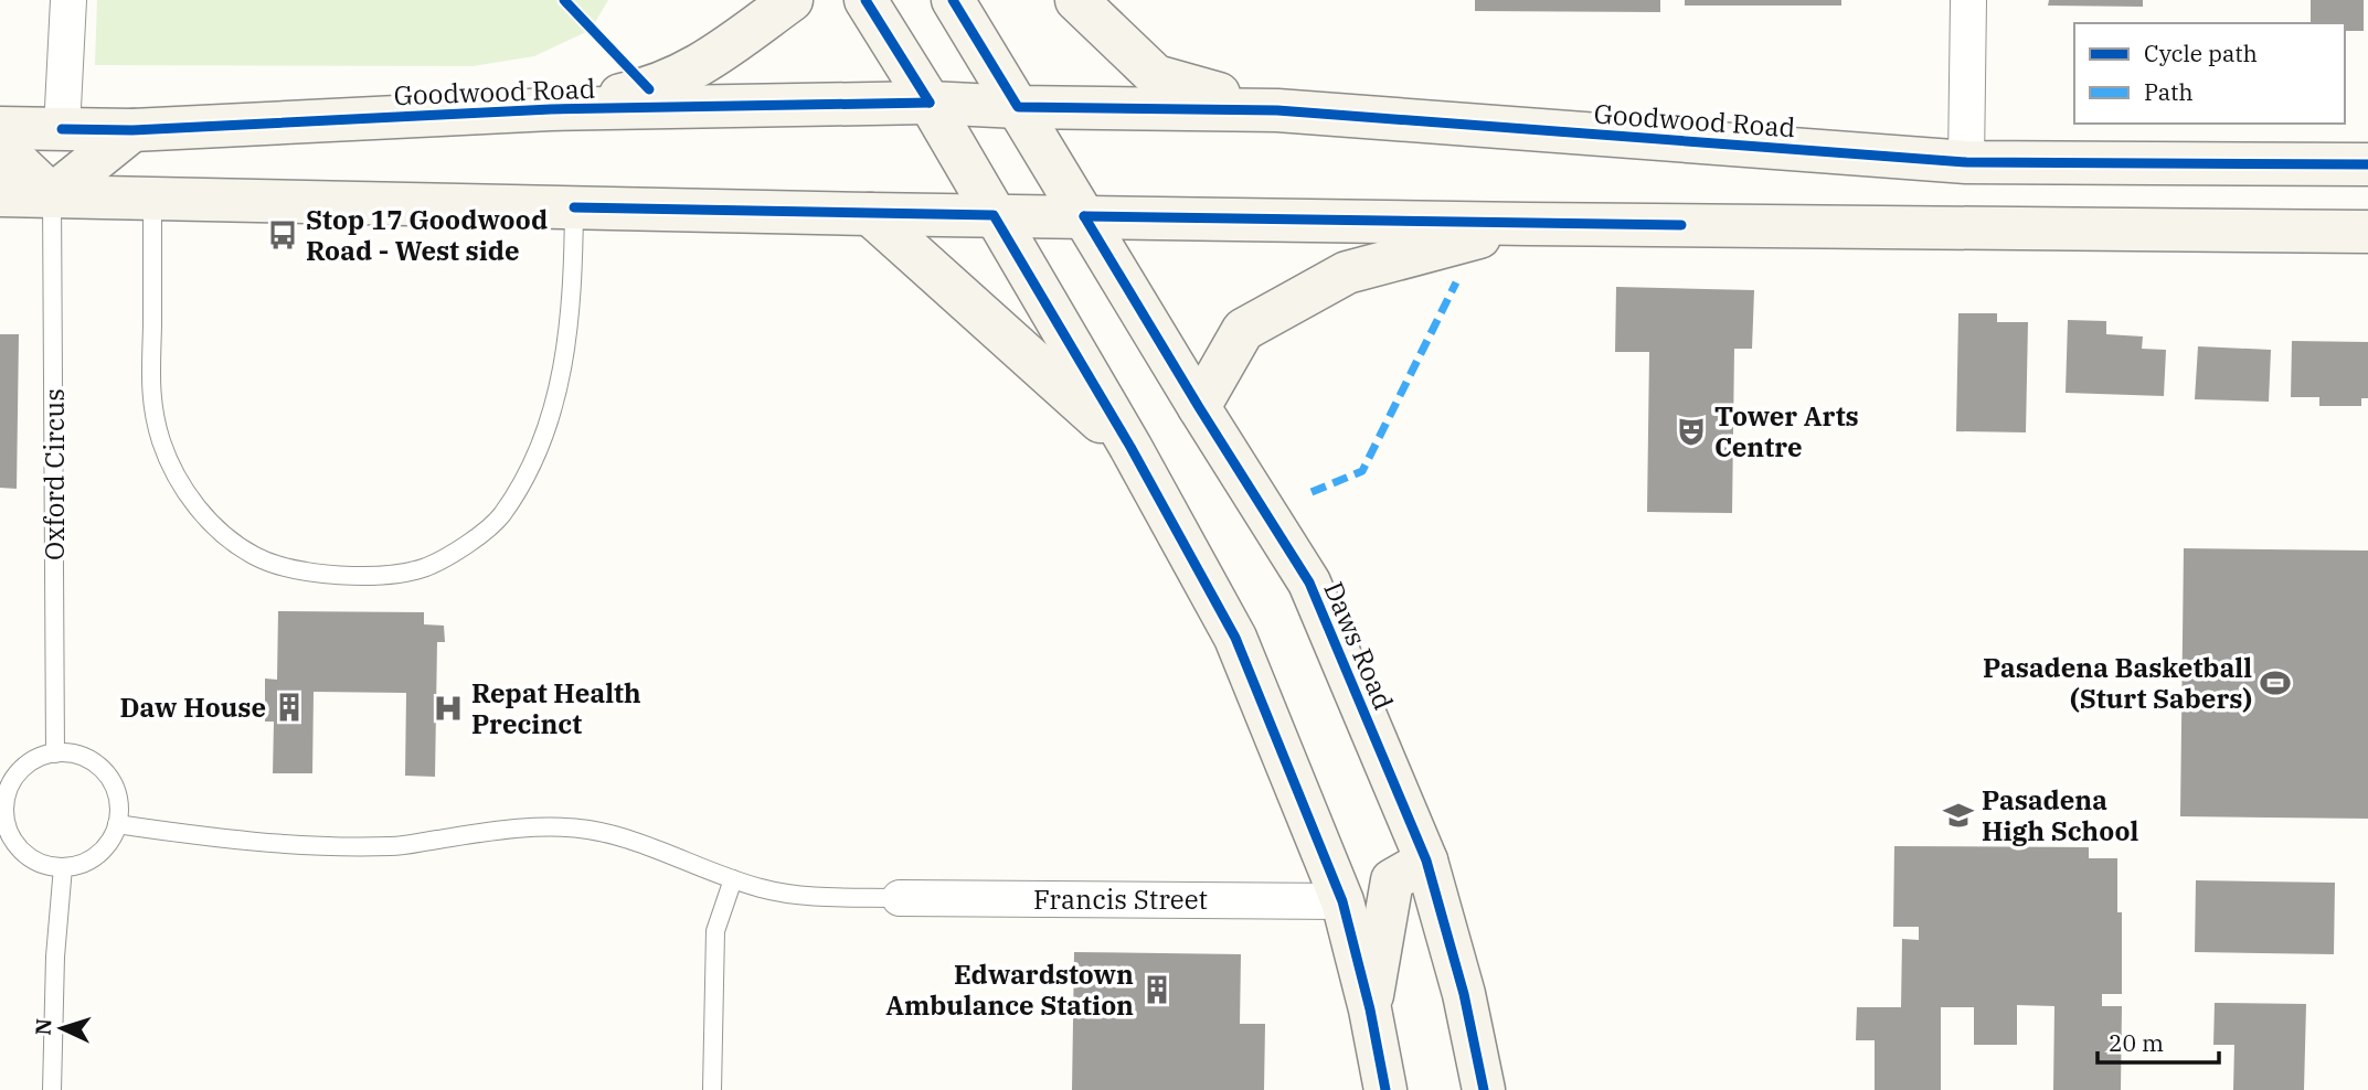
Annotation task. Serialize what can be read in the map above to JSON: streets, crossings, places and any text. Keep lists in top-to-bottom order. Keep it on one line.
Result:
{"streets":{"main road":["Goodwood Road","Daws Road"],"street":["Francis Street"],"lane":["Oxford Circus"]},"crossings":[["Goodwood Road","Daws Road"]],"places":{"bus stop":["Stop 17 Goodwood Road - West side"],"theatre":["Tower Arts Centre"],"sports":["Pasadena Basketball (Sturt Sabers)"],"building":["Daw House","Edwardstown Ambulance Station"],"hospital":["Repat Health Precinct"],"school or university":["Pasadena High School"]},"legend":["Cycle path","Path"],"scale_bar":"20 m","north":"left"}
